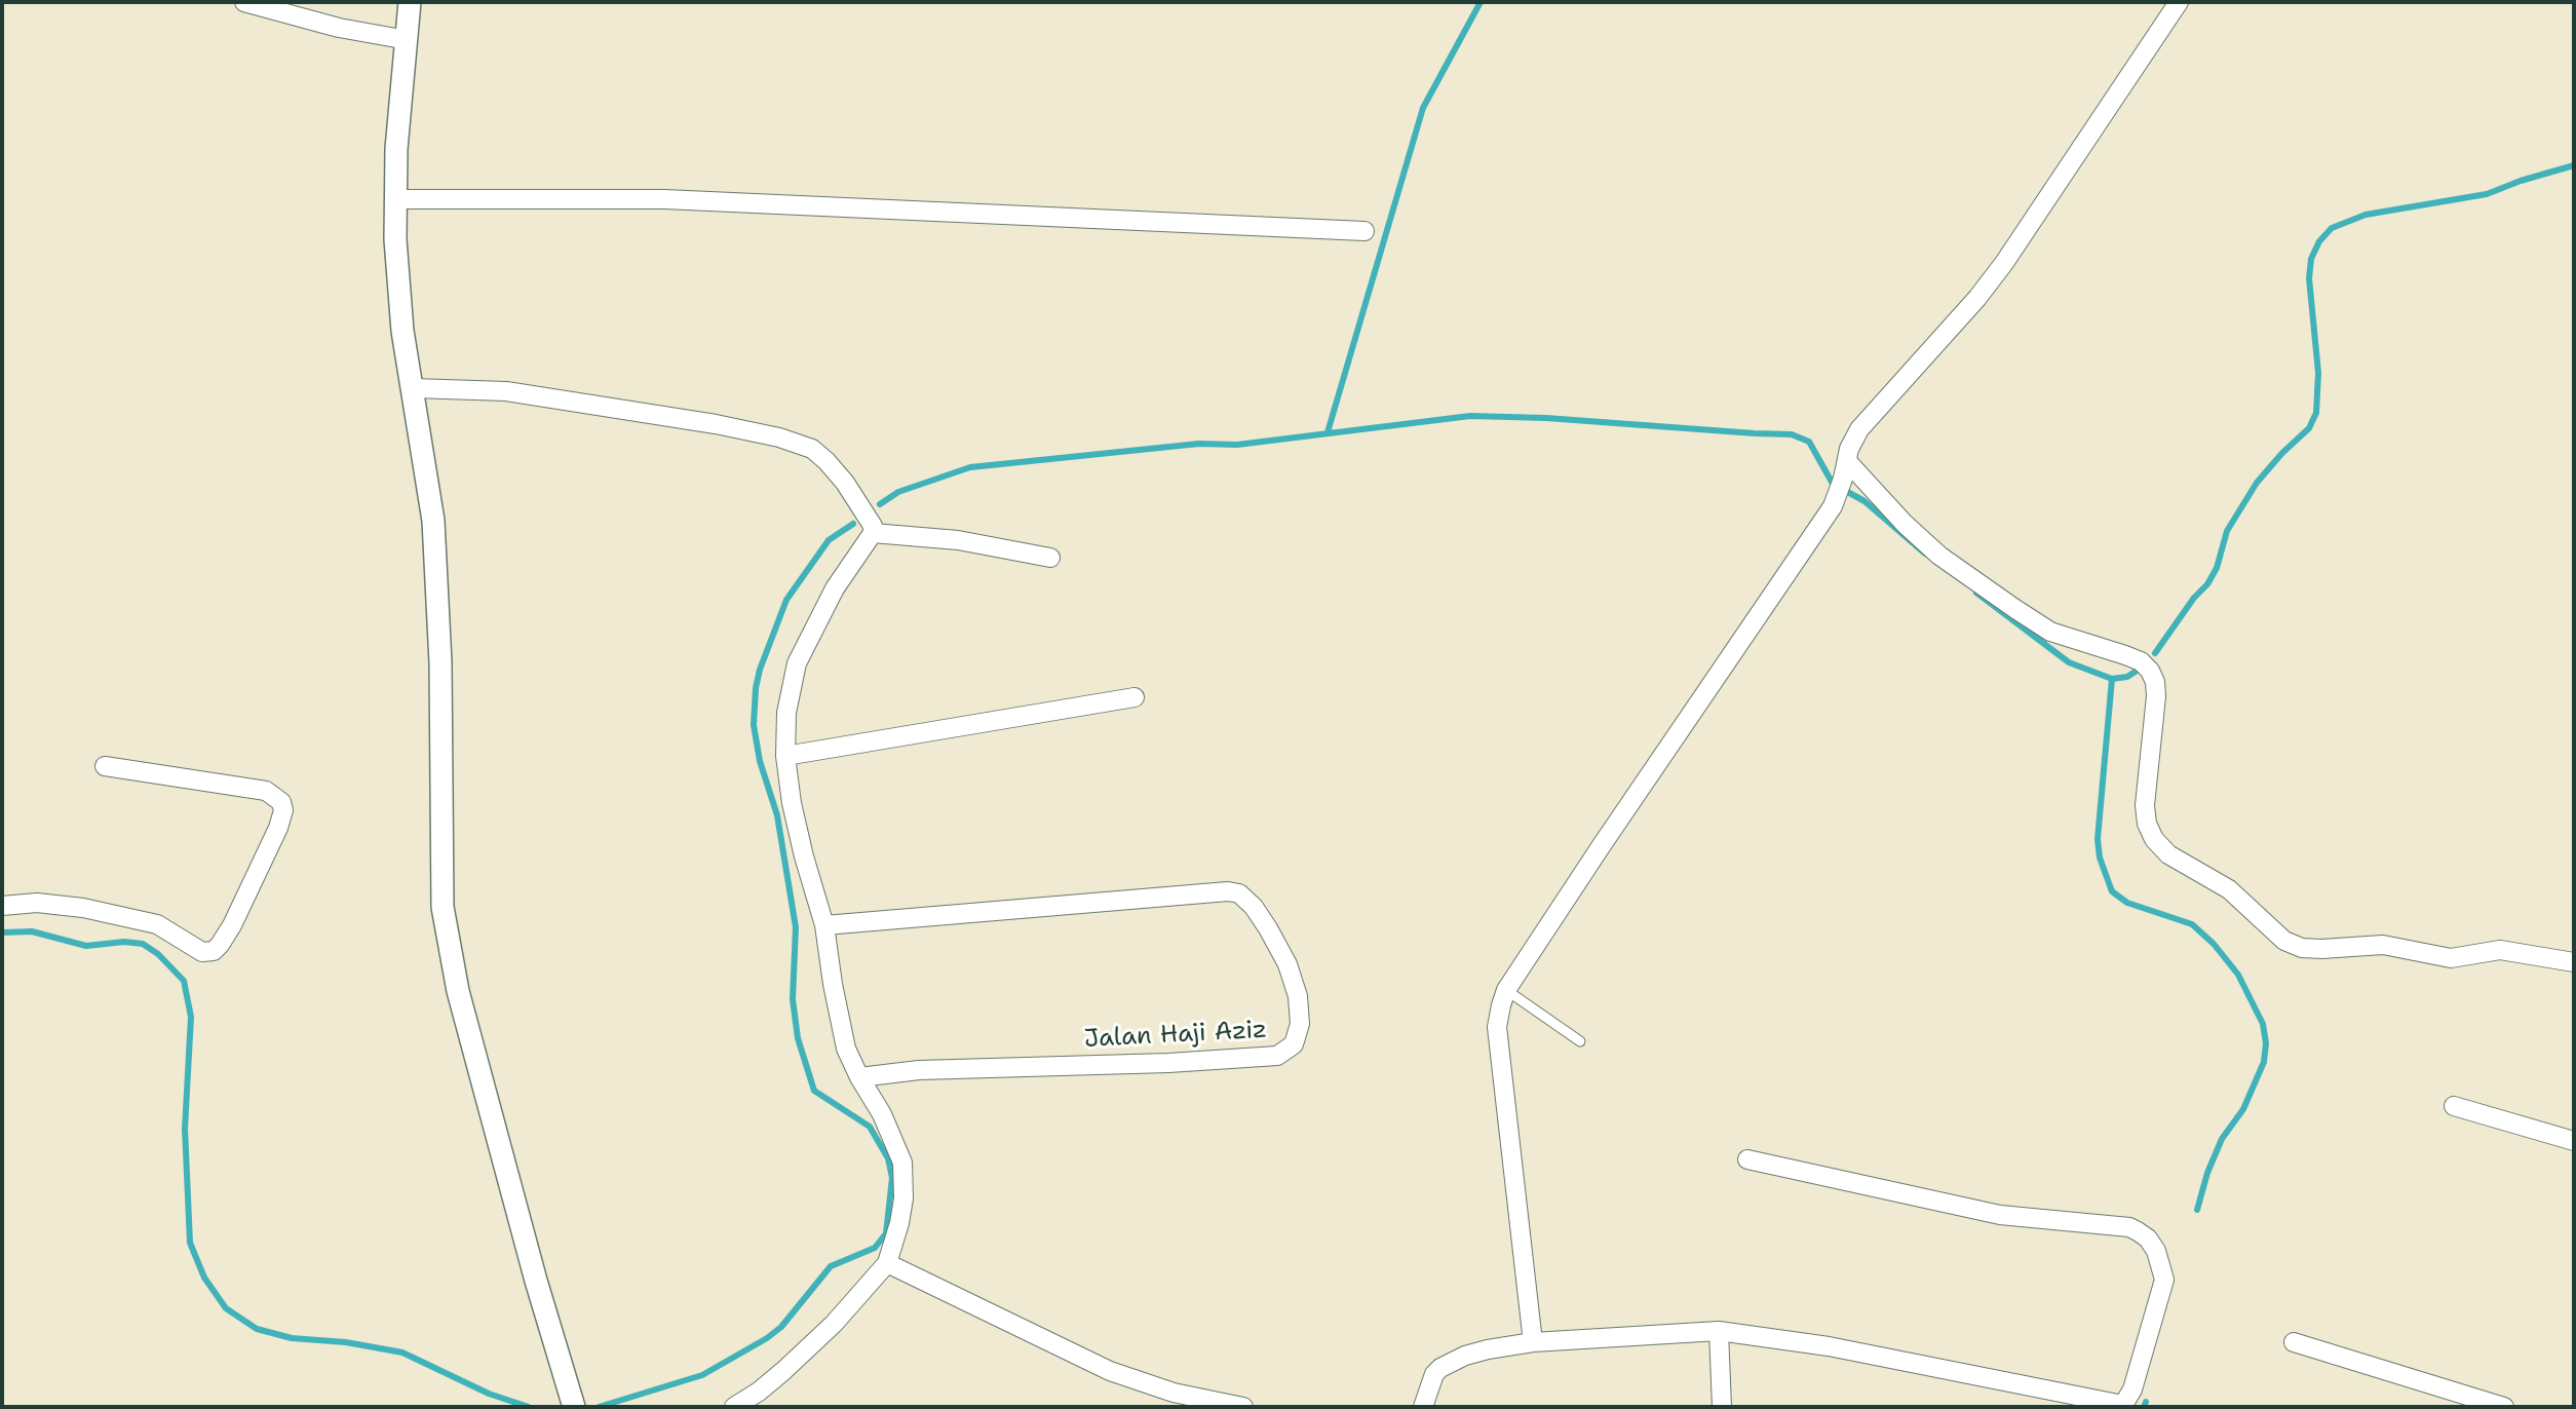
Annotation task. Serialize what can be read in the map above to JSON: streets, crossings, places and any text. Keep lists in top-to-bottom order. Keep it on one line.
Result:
{"streets":{"street":["Jalan Haji Aziz"]}}
